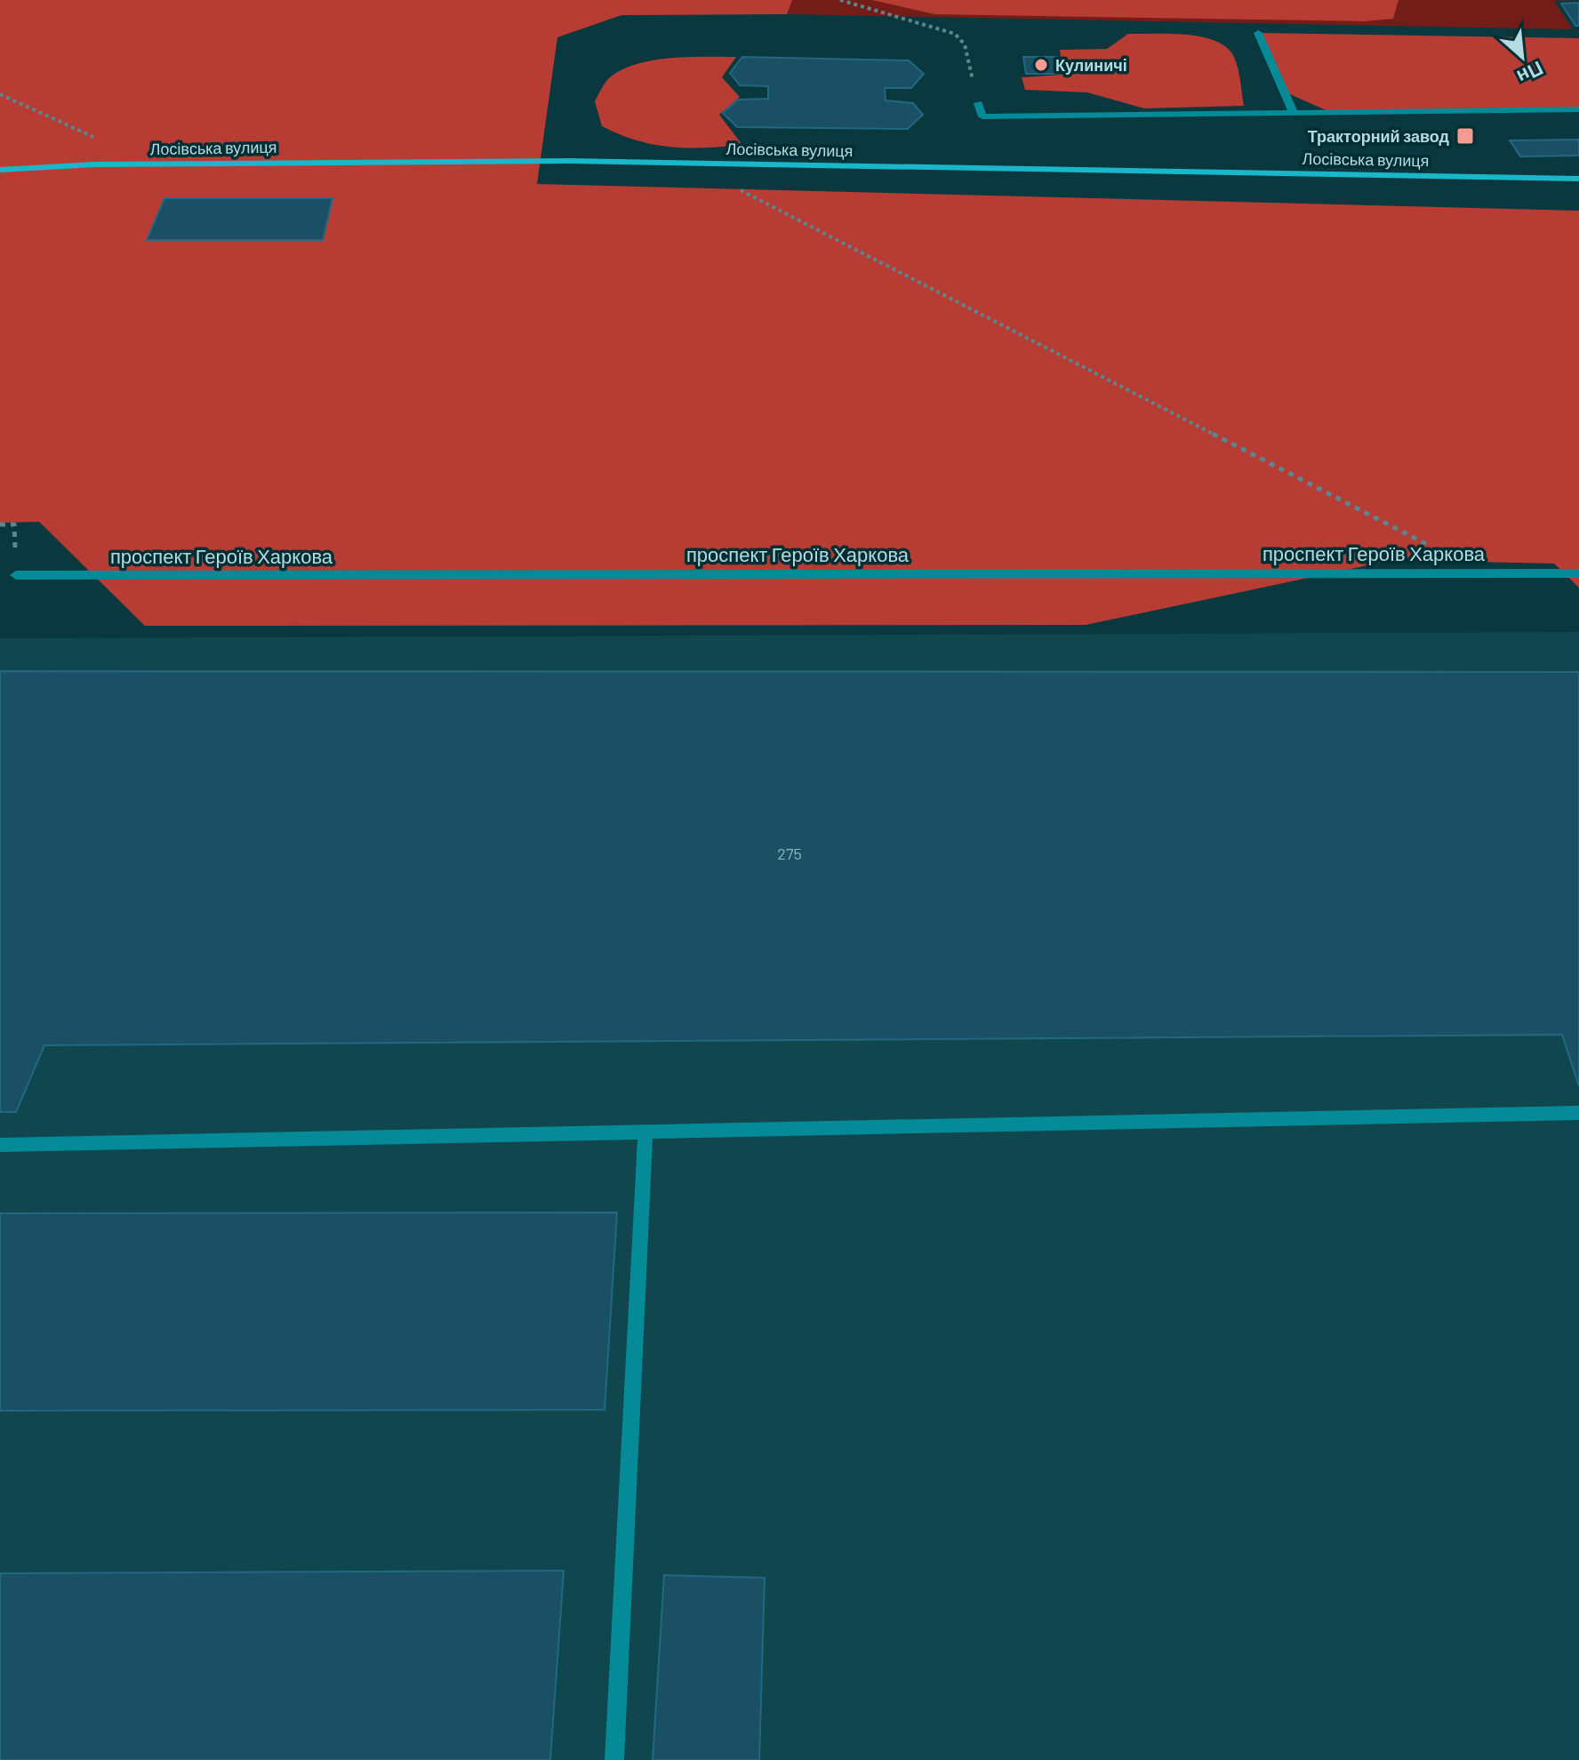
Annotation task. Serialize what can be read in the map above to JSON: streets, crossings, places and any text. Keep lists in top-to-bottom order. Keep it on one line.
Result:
{"streets":{"main road":["Лосівська вулиця"],"street":["проспект Героїв Харкова"]},"places":{"other":["Кулиничі"],"transit":["Тракторний завод"]},"house_numbers":["275"],"north":"bottom right"}
